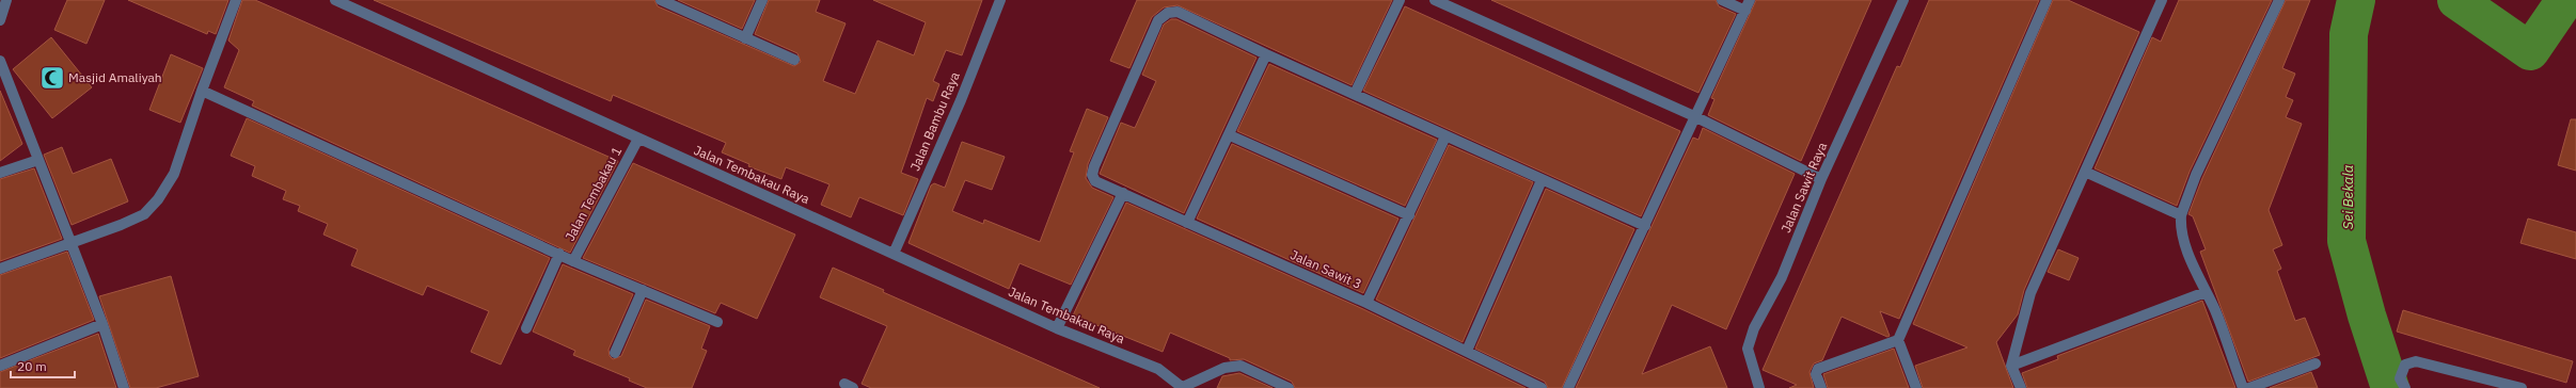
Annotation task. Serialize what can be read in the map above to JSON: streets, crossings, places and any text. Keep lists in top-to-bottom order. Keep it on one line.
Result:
{"streets":{"street":["Jalan Bambu Raya","Jalan Tembakau Raya","Jalan Sawit Raya","Jalan Tembakau 1","Jalan Sawit 3"]},"crossings":[["Jalan Bambu Raya","Jalan Tembakau Raya"],["Jalan Tembakau Raya","Jalan Tembakau 1"]],"water":["Sei Bekala"],"places":{"mosque":["Masjid Amaliyah"]},"scale_bar":"20 m"}
